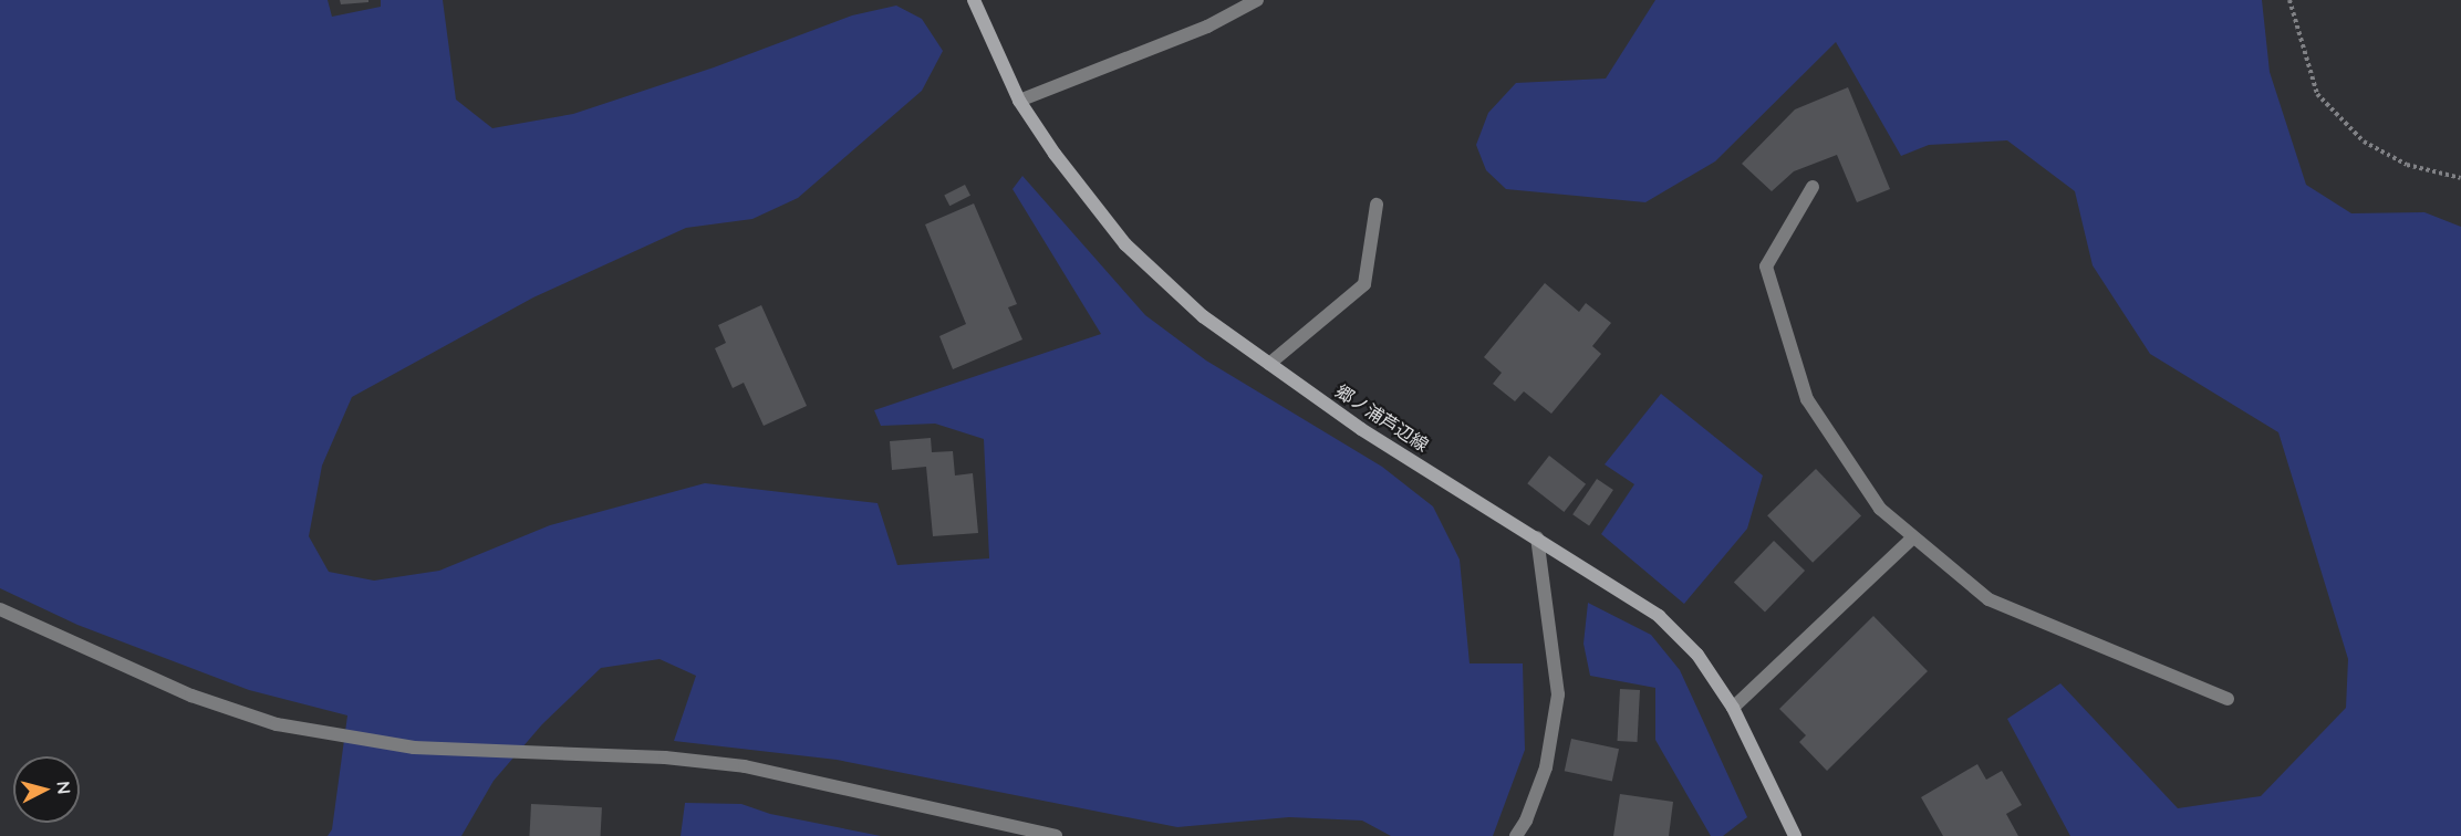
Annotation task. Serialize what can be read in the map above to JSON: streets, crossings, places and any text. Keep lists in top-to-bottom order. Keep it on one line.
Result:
{"streets":{"main road":["郷ノ浦芦辺線"]},"north":"right"}
